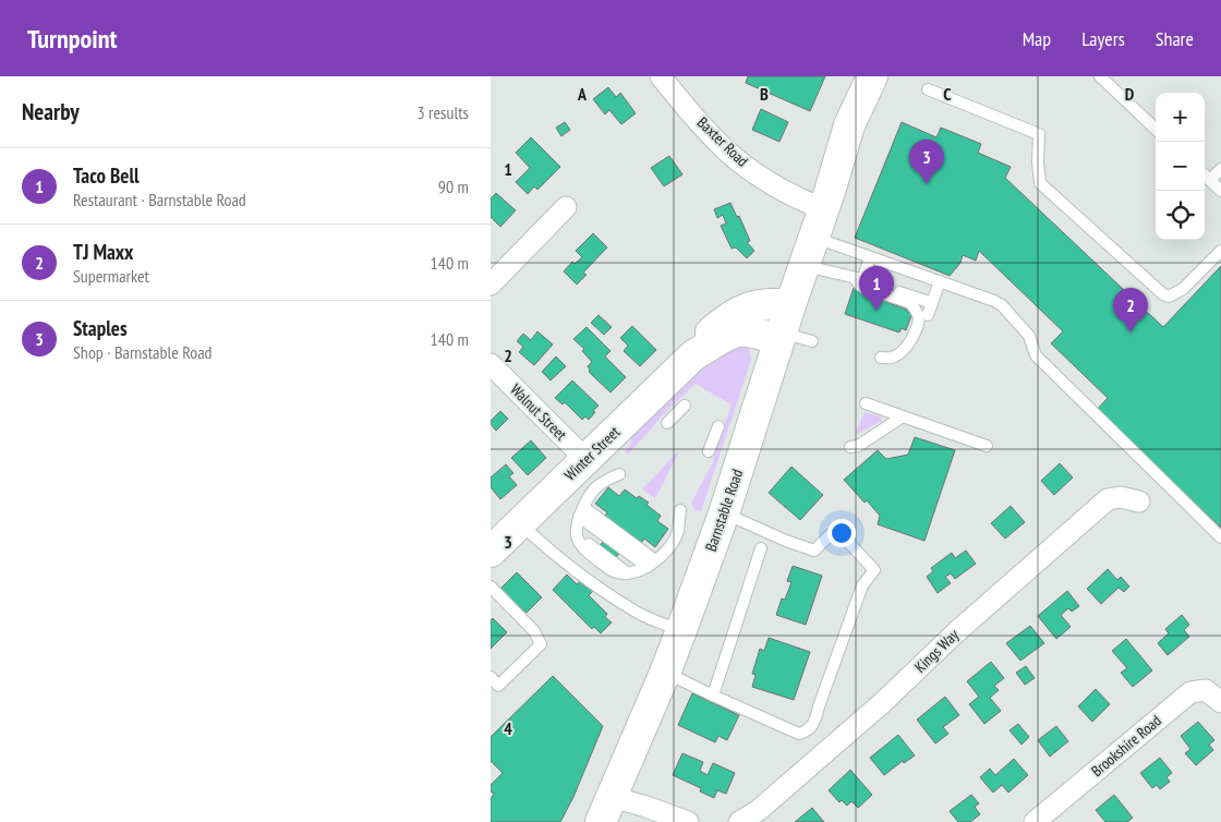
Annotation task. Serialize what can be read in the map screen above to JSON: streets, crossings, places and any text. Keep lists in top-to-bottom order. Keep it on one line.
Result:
{"streets":{"main road":["Winter Street","Barnstable Road"],"street":["Baxter Road","Walnut Street","Kings Way","Brookshire Road"]},"crossings":[["Baxter Road","Barnstable Road"],["Walnut Street","Winter Street"],["Winter Street","Barnstable Road"]],"page":{"header":"Turnpoint","nav":["Map","Layers","Share"],"heading":["Nearby","3 results"],"map_buttons":["+","−"],"pins":["3","1","2"],"list":[{"mark":"1","name":"Taco Bell","note":"Restaurant · Barnstable Road","value":"90 m"},{"mark":"2","name":"TJ Maxx","note":"Supermarket","value":"140 m"},{"mark":"3","name":"Staples","note":"Shop · Barnstable Road","value":"140 m"}]},"grid":{"columns":["A","B","C","D"],"rows":["1","2","3","4"]}}
